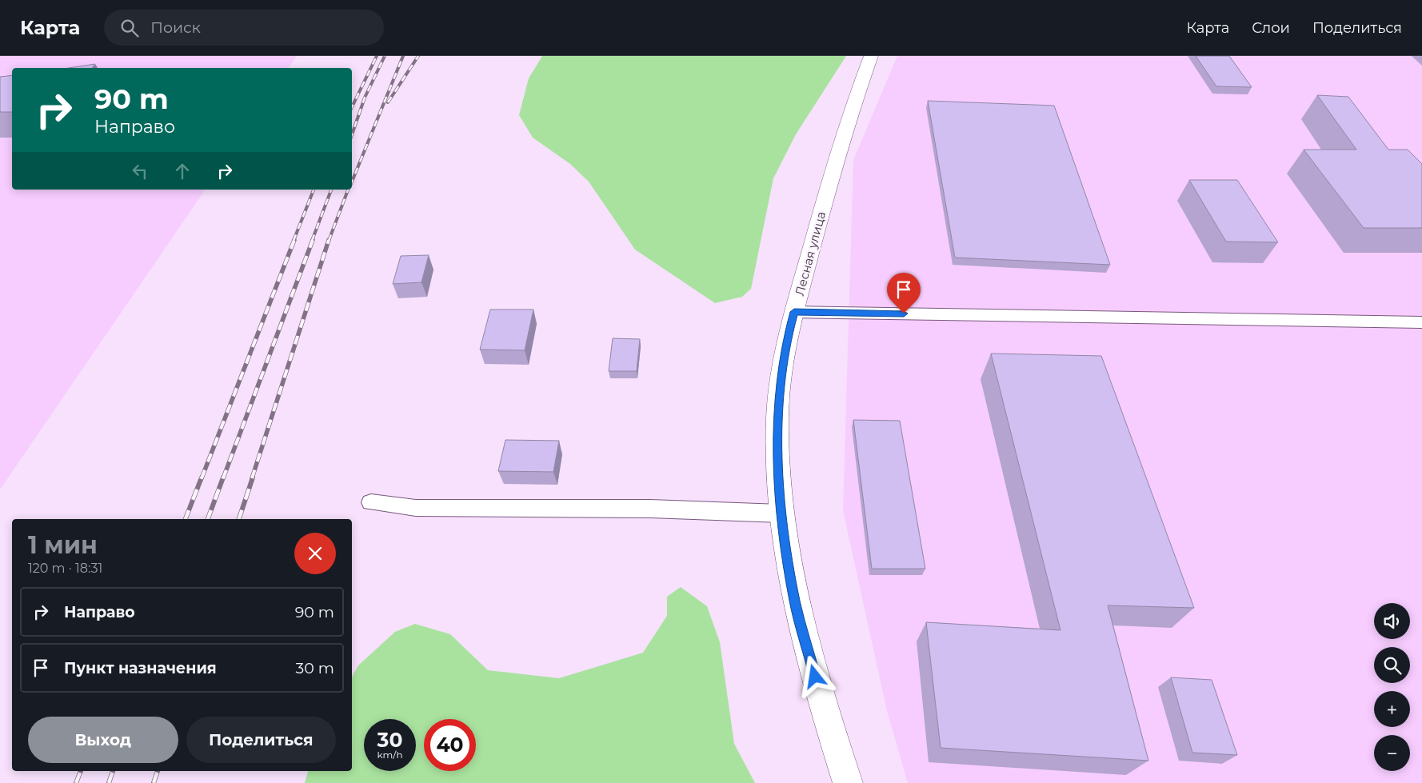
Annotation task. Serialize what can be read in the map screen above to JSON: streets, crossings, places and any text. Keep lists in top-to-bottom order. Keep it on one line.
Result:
{"streets":{"street":["Лесная улица"]},"page":{"header":"Карта","search":"Поиск","nav":["Карта","Слои","Поделиться"],"turn":["90 m","Направо"],"heading":["1 мин","120 m · 18:31"],"list":[{"name":"Направо","value":"90 m"},{"name":"Пункт назначения","value":"30 m"}],"map_buttons":["+","−"],"buttons":["Выход","Поделиться"],"speed":"30 km/h","limit":"40"}}
